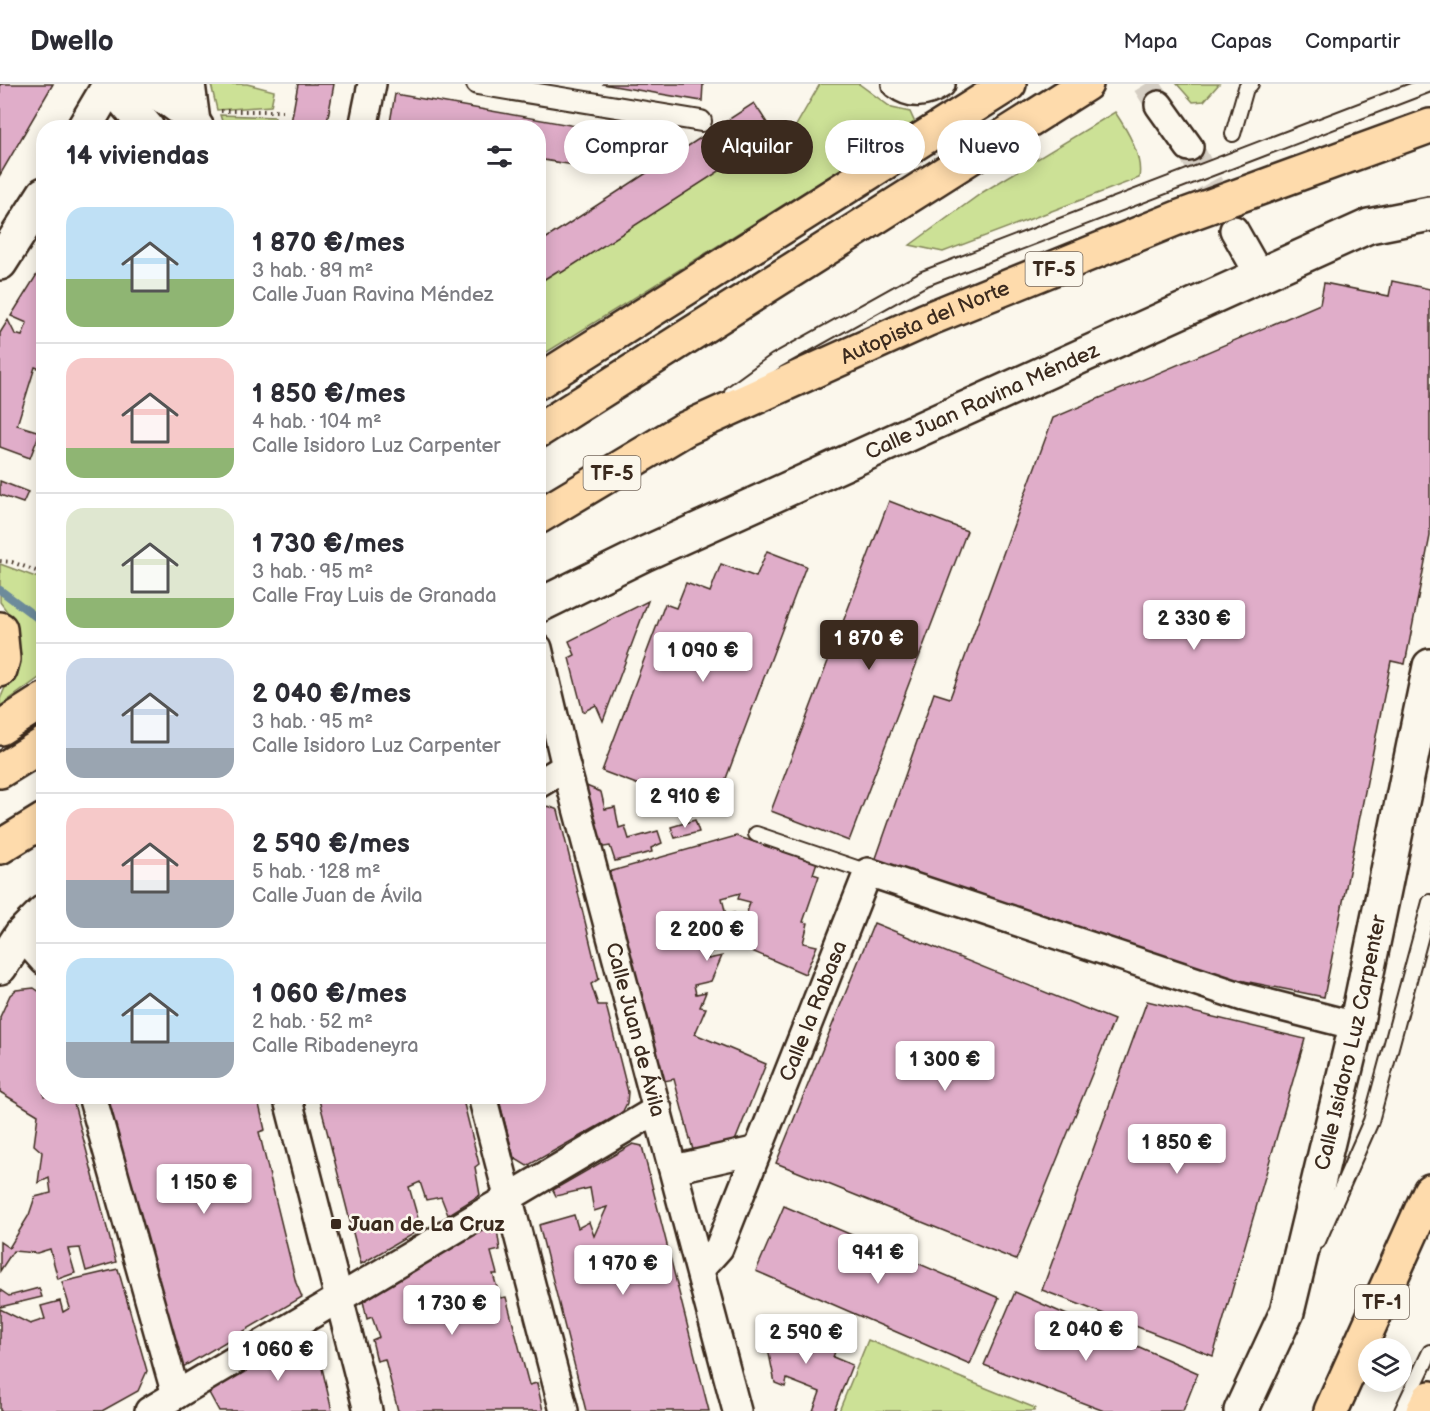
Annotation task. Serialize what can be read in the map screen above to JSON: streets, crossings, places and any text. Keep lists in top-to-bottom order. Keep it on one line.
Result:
{"streets":{"highway":["TF-5","Autopista del Norte","TF-1"],"street":["Calle Juan Ravina Méndez","Calle la Rabasa","Calle Juan de Ávila","Calle Isidoro Luz Carpenter"]},"crossings":[["Calle la Rabasa","Calle Juan de Ávila"]],"places":{"transit":["Juan de La Cruz"]},"page":{"header":"Dwello","nav":["Mapa","Capas","Compartir"],"chip":["Comprar","Alquilar","Filtros","Nuevo"],"heading":"14 viviendas","list":[{"name":"1 870 €/mes","note":"3 hab. · 89 m² · Calle Juan Ravina Méndez"},{"name":"1 850 €/mes","note":"4 hab. · 104 m² · Calle Isidoro Luz Carpenter"},{"name":"1 730 €/mes","note":"3 hab. · 95 m² · Calle Fray Luis de Granada"},{"name":"2 040 €/mes","note":"3 hab. · 95 m² · Calle Isidoro Luz Carpenter"},{"name":"2 590 €/mes","note":"5 hab. · 128 m² · Calle Juan de Ávila"},{"name":"1 060 €/mes","note":"2 hab. · 52 m² · Calle Ribadeneyra"}],"price":["2 330 €","1 870 €","1 090 €","2 910 €","2 200 €","1 300 €","1 850 €","1 150 €","941 €","1 970 €","1 730 €","2 040 €","2 590 €","1 060 €"]}}
